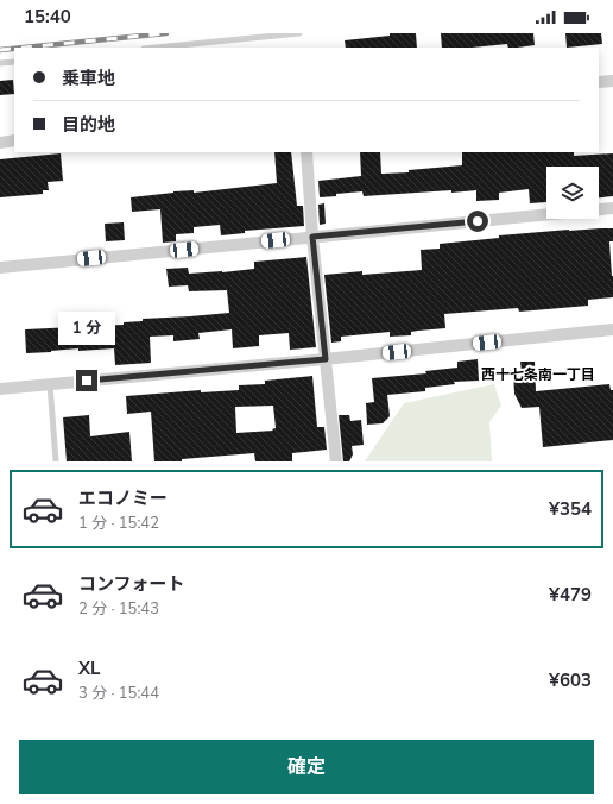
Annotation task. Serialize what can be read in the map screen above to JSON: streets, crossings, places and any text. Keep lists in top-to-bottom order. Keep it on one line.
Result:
{"districts":["西十七条南一丁目"],"page":{"status":"15:40","banner":["乗車地","目的地"],"bubble":"1 分","list":[{"name":"エコノミー","note":"1 分 · 15:42","value":"¥354"},{"name":"コンフォート","note":"2 分 · 15:43","value":"¥479"},{"name":"XL","note":"3 分 · 15:44","value":"¥603"}],"buttons":"確定"}}
